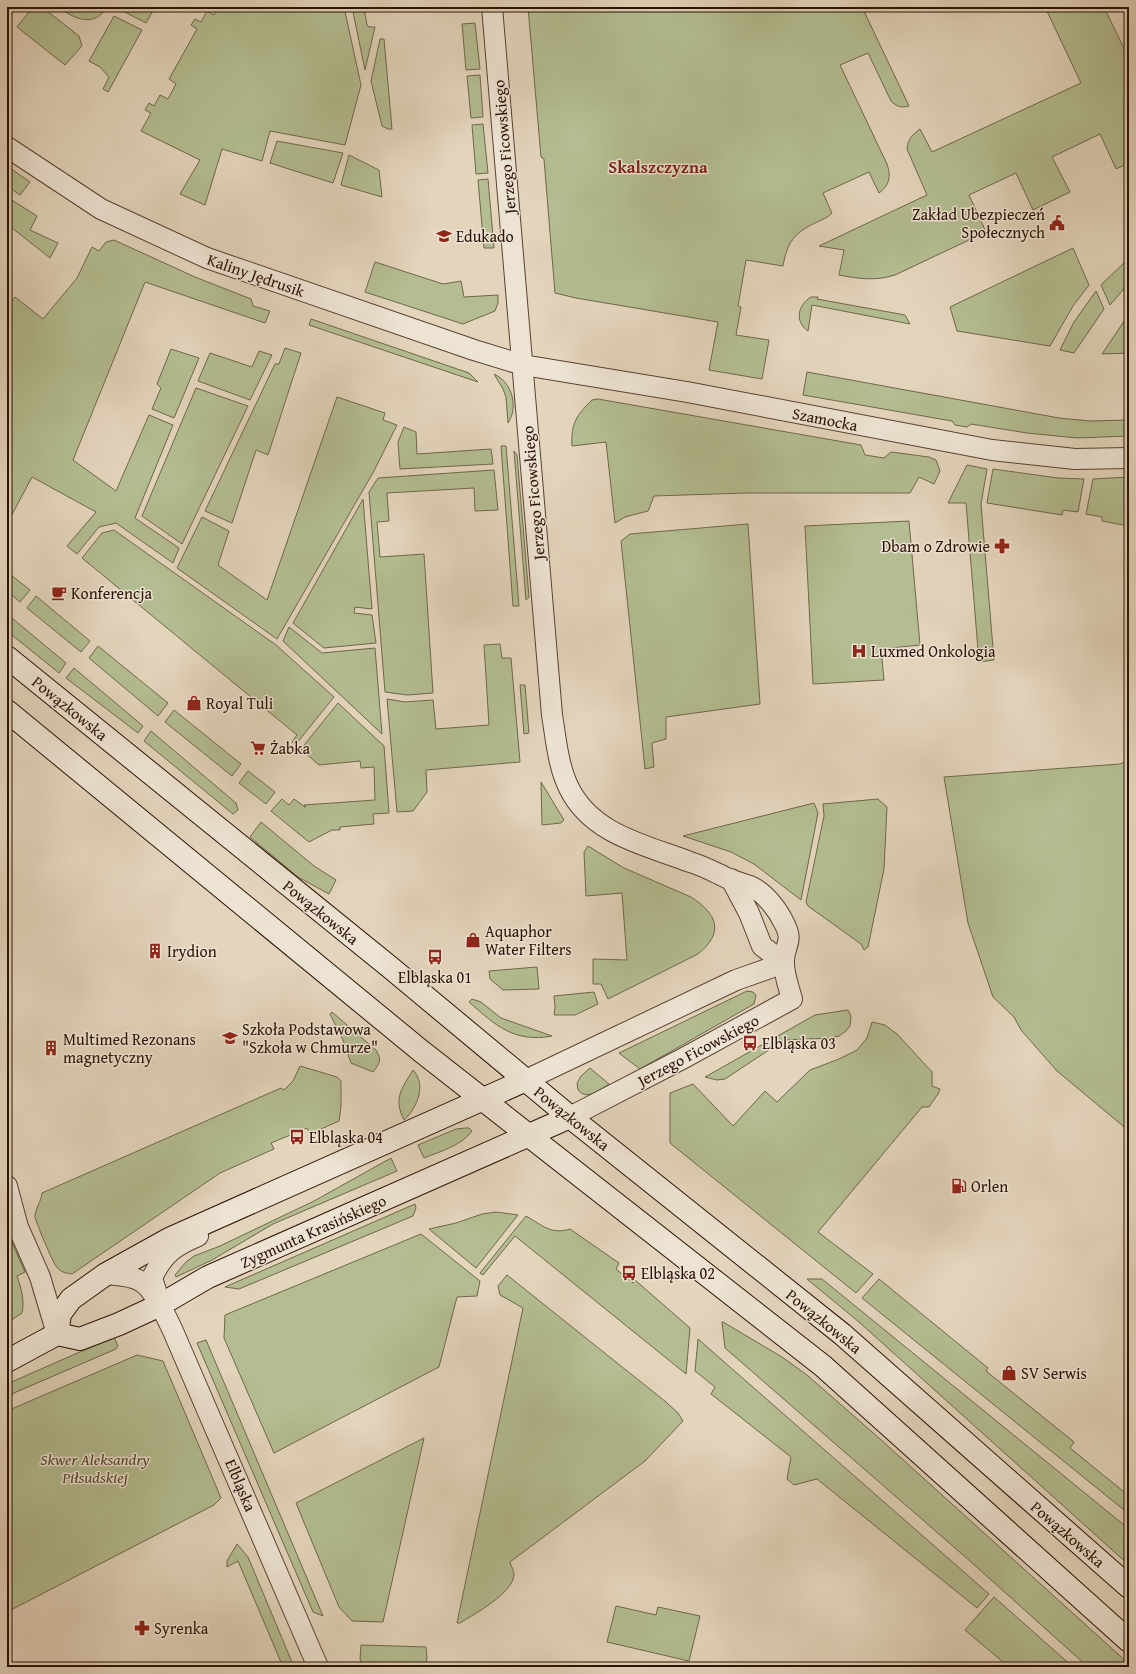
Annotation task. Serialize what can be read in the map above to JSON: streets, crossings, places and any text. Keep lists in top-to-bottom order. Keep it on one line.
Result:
{"streets":{"main road":["Powązkowska","Zygmunta Krasińskiego"],"street":["Jerzego Ficowskiego","Kaliny Jędrusik","Szamocka","Elbląska"]},"crossings":[["Jerzego Ficowskiego","Kaliny Jędrusik"],["Jerzego Ficowskiego","Szamocka"],["Jerzego Ficowskiego","Powązkowska"],["Jerzego Ficowskiego","Zygmunta Krasińskiego"],["Kaliny Jędrusik","Szamocka"],["Powązkowska","Zygmunta Krasińskiego"],["Zygmunta Krasińskiego","Elbląska"]],"districts":["Skalszczyzna"],"parks":["Skwer Aleksandry Piłsudskiej"],"places":{"public building":["Zakład Ubezpieczeń Społecznych"],"school or university":["Edukado","Szkoła Podstawowa \"Szkoła w Chmurze\""],"pharmacy":["Dbam o Zdrowie","Syrenka"],"cafe":["Konferencja"],"hospital":["Luxmed Onkologia"],"shop":["Royal Tuli","Aquaphor Water Filters","SV Serwis"],"supermarket":["Żabka"],"building":["Irydion","Multimed Rezonans magnetyczny"],"bus stop":["Elbląska 01","Elbląska 03","Elbląska 04","Elbląska 02"],"fuel station":["Orlen"]}}
